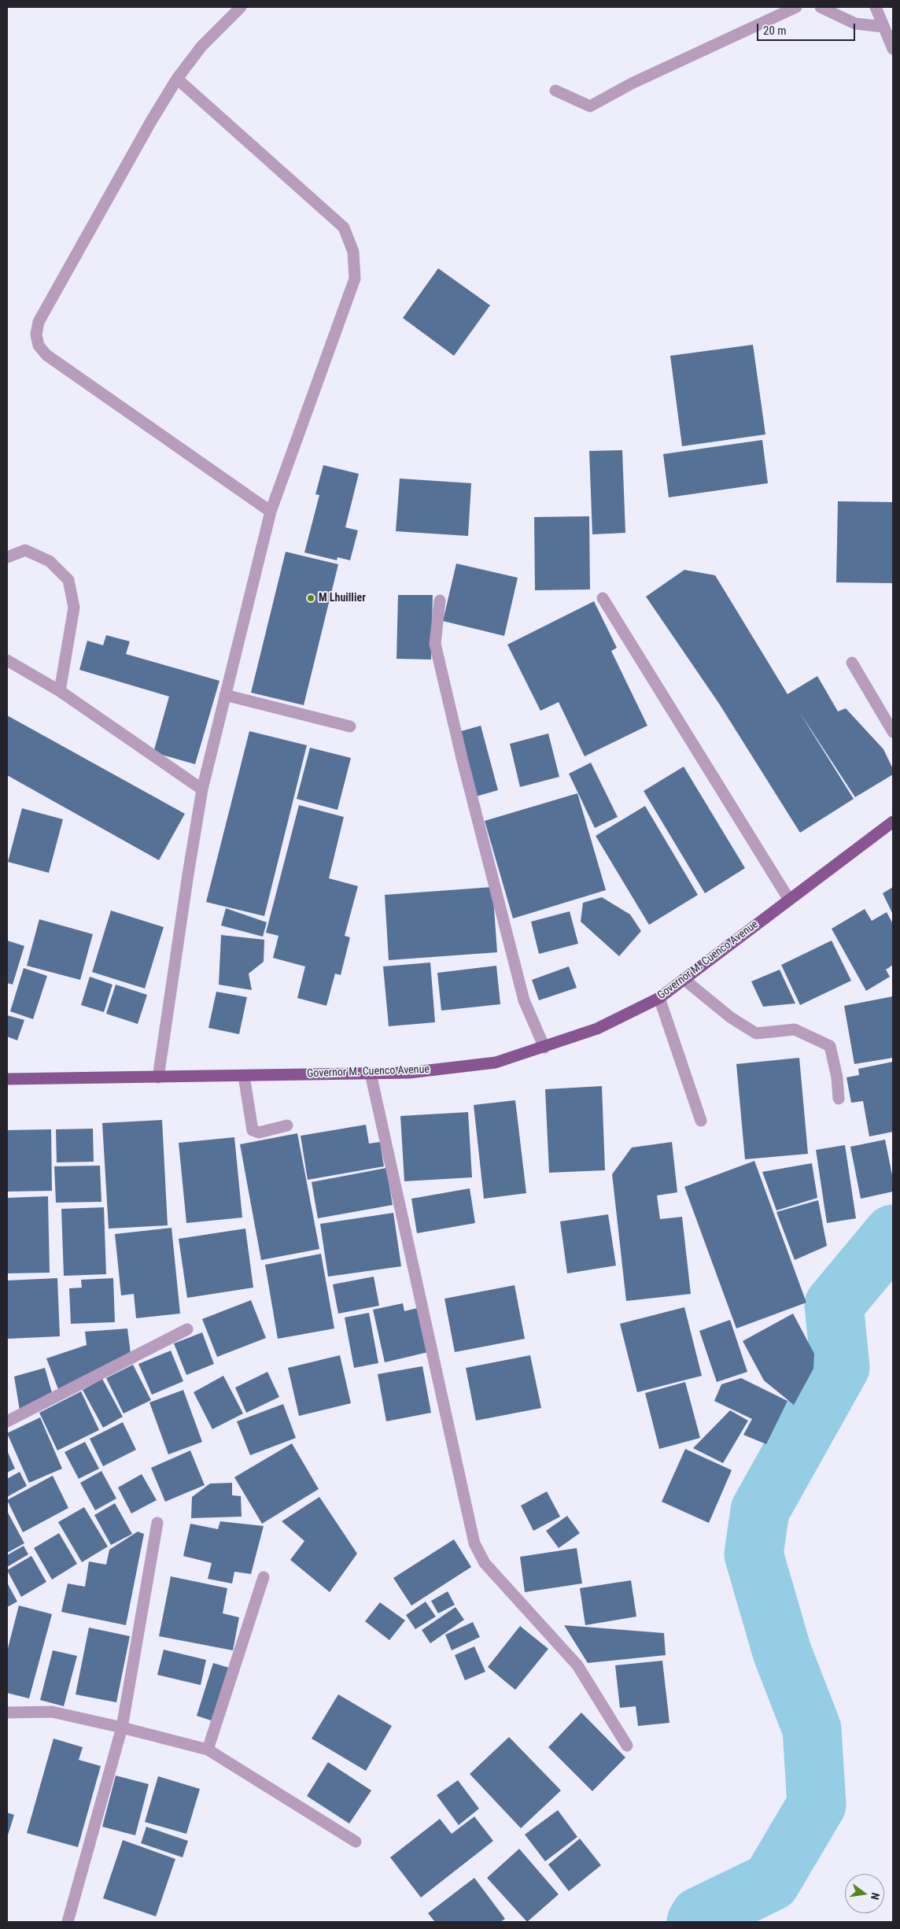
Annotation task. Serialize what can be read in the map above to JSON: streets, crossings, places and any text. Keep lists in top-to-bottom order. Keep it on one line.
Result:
{"streets":{"main road":["Governor M. Cuenco Avenue"]},"places":["M Lhuillier"],"scale_bar":"20 m","north":"right"}
